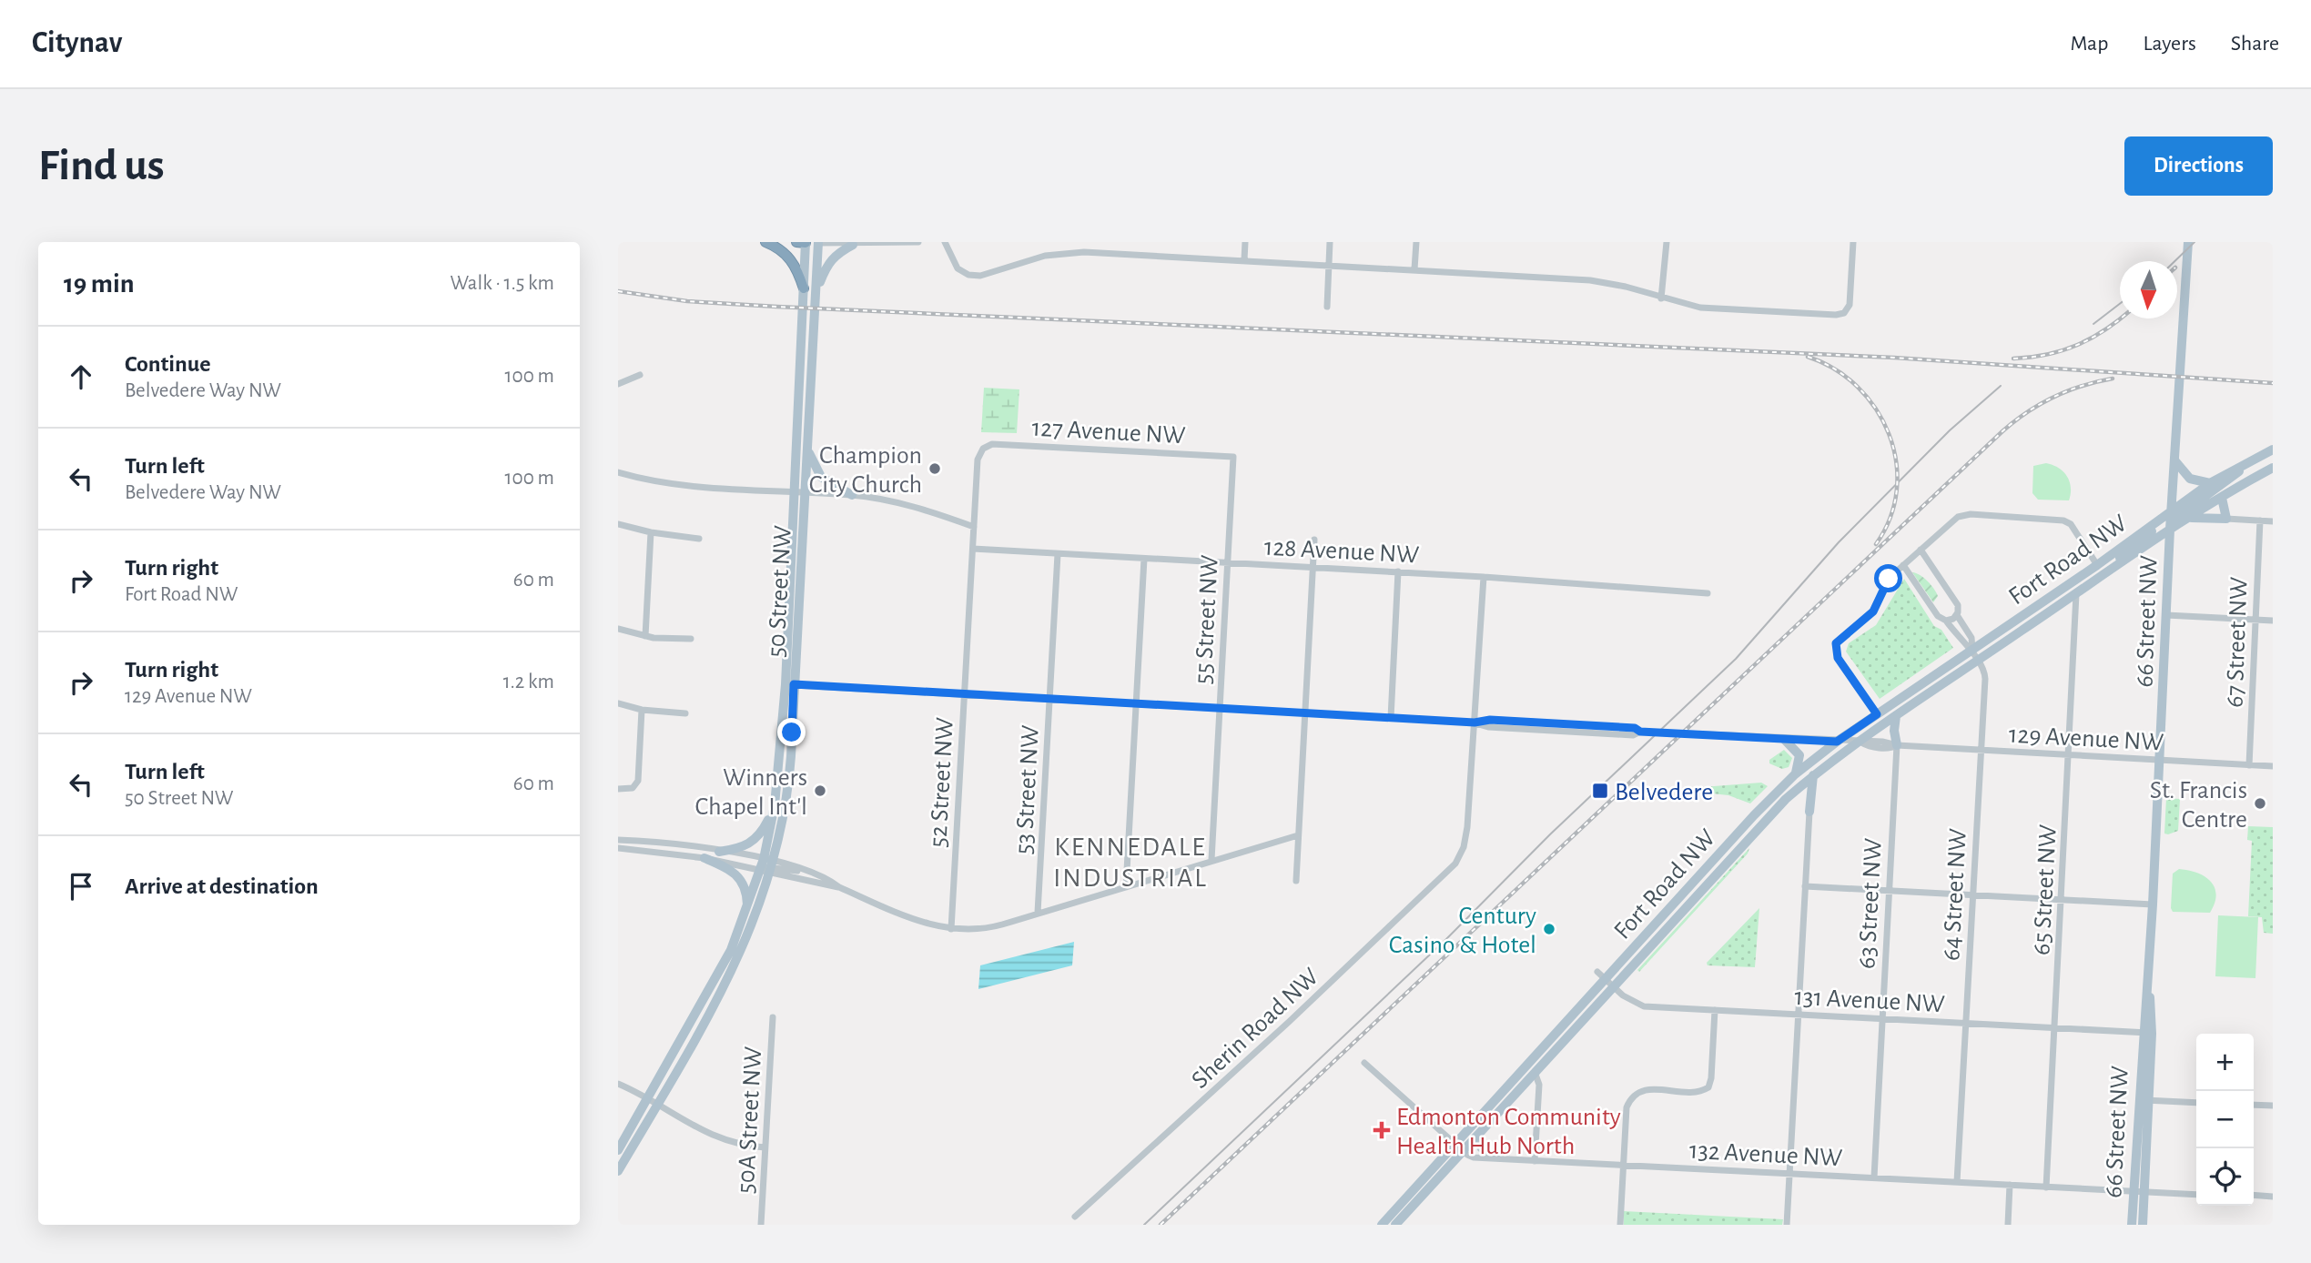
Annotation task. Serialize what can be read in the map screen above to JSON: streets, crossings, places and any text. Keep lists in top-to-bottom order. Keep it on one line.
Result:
{"streets":{"main road":["Fort Road NW","50 Street NW","66 Street NW"],"street":["127 Avenue NW","128 Avenue NW","55 Street NW","67 Street NW","129 Avenue NW","52 Street NW","53 Street NW","65 Street NW","64 Street NW","63 Street NW","131 Avenue NW","Sherin Road NW","50A Street NW","132 Avenue NW"]},"crossings":[["127 Avenue NW","55 Street NW"],["127 Avenue NW","52 Street NW"],["128 Avenue NW","55 Street NW"],["128 Avenue NW","52 Street NW"],["128 Avenue NW","53 Street NW"],["Fort Road NW","66 Street NW"],["Fort Road NW","129 Avenue NW"],["Fort Road NW","65 Street NW"],["Fort Road NW","64 Street NW"],["Fort Road NW","131 Avenue NW"],["Fort Road NW","132 Avenue NW"],["50 Street NW","129 Avenue NW"],["55 Street NW","129 Avenue NW"],["66 Street NW","129 Avenue NW"],["66 Street NW","131 Avenue NW"],["66 Street NW","132 Avenue NW"],["67 Street NW","129 Avenue NW"],["129 Avenue NW","52 Street NW"],["129 Avenue NW","53 Street NW"],["129 Avenue NW","65 Street NW"],["129 Avenue NW","64 Street NW"],["129 Avenue NW","63 Street NW"],["129 Avenue NW","Sherin Road NW"],["65 Street NW","131 Avenue NW"],["65 Street NW","132 Avenue NW"],["64 Street NW","131 Avenue NW"],["64 Street NW","132 Avenue NW"],["63 Street NW","131 Avenue NW"],["63 Street NW","132 Avenue NW"]],"districts":["KENNEDALE INDUSTRIAL"],"places":{"other":["Champion City Church","Winners Chapel Int'l","St. Francis Centre","Century Casino & Hotel"],"transit":["Belvedere"],"health":["Edmonton Community Health Hub North"]},"north":"bottom","page":{"header":"Citynav","nav":["Map","Layers","Share"],"buttons":"Directions","title":"Find us","heading":["19 min","Walk · 1.5 km"],"list":[["Continue","Belvedere Way NW","100 m"],["Turn left","Belvedere Way NW","100 m"],["Turn right","Fort Road NW","60 m"],["Turn right","129 Avenue NW","1.2 km"],["Turn left","50 Street NW","60 m"],"Arrive at destination"],"map_buttons":["+","−"]}}
